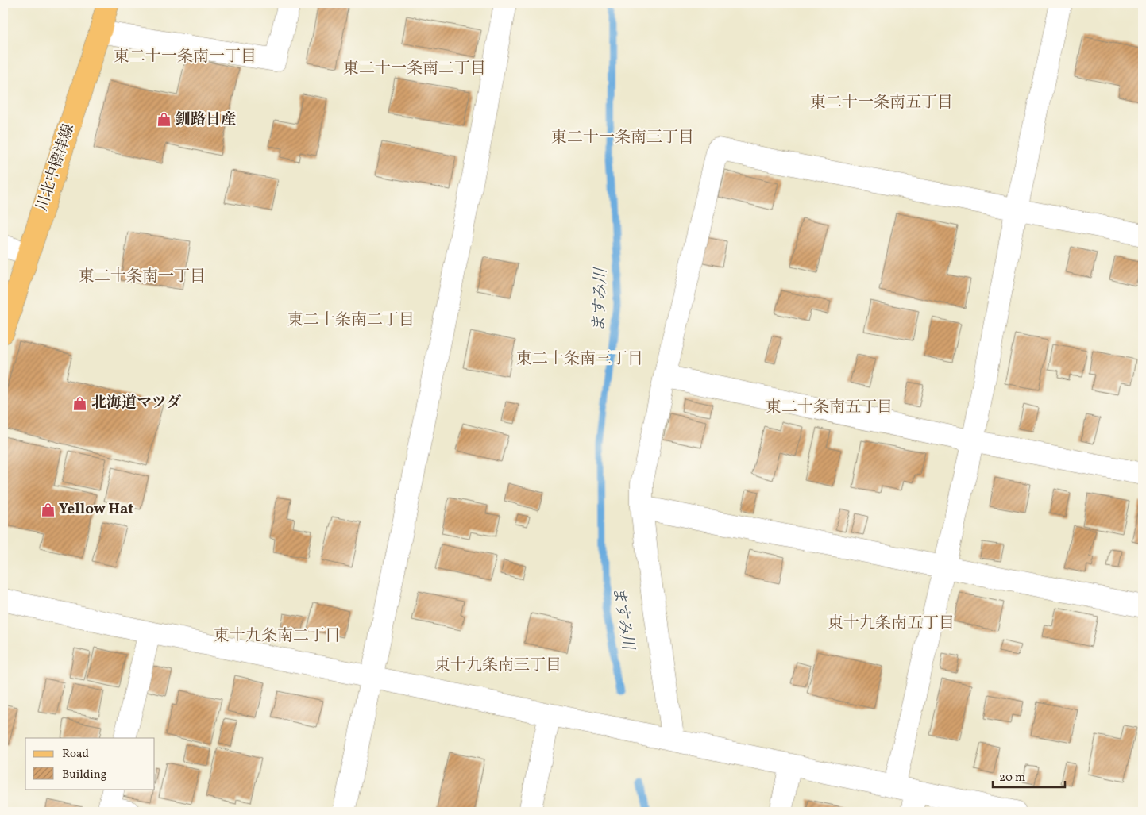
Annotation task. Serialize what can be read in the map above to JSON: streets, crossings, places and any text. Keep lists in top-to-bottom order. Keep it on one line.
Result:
{"streets":{"main road":["川北中標津線"]},"districts":["東二十一条南一丁目","東二十一条南二丁目","東二十一条南五丁目","東二十一条南三丁目","東二十条南一丁目","東二十条南二丁目","東二十条南三丁目","東二十条南五丁目","東十九条南五丁目","東十九条南二丁目","東十九条南三丁目"],"water":["ますみ川"],"places":{"shop":["釧路日産","北海道マツダ","Yellow Hat"]},"legend":["Road","Building"],"scale_bar":"20 m"}
